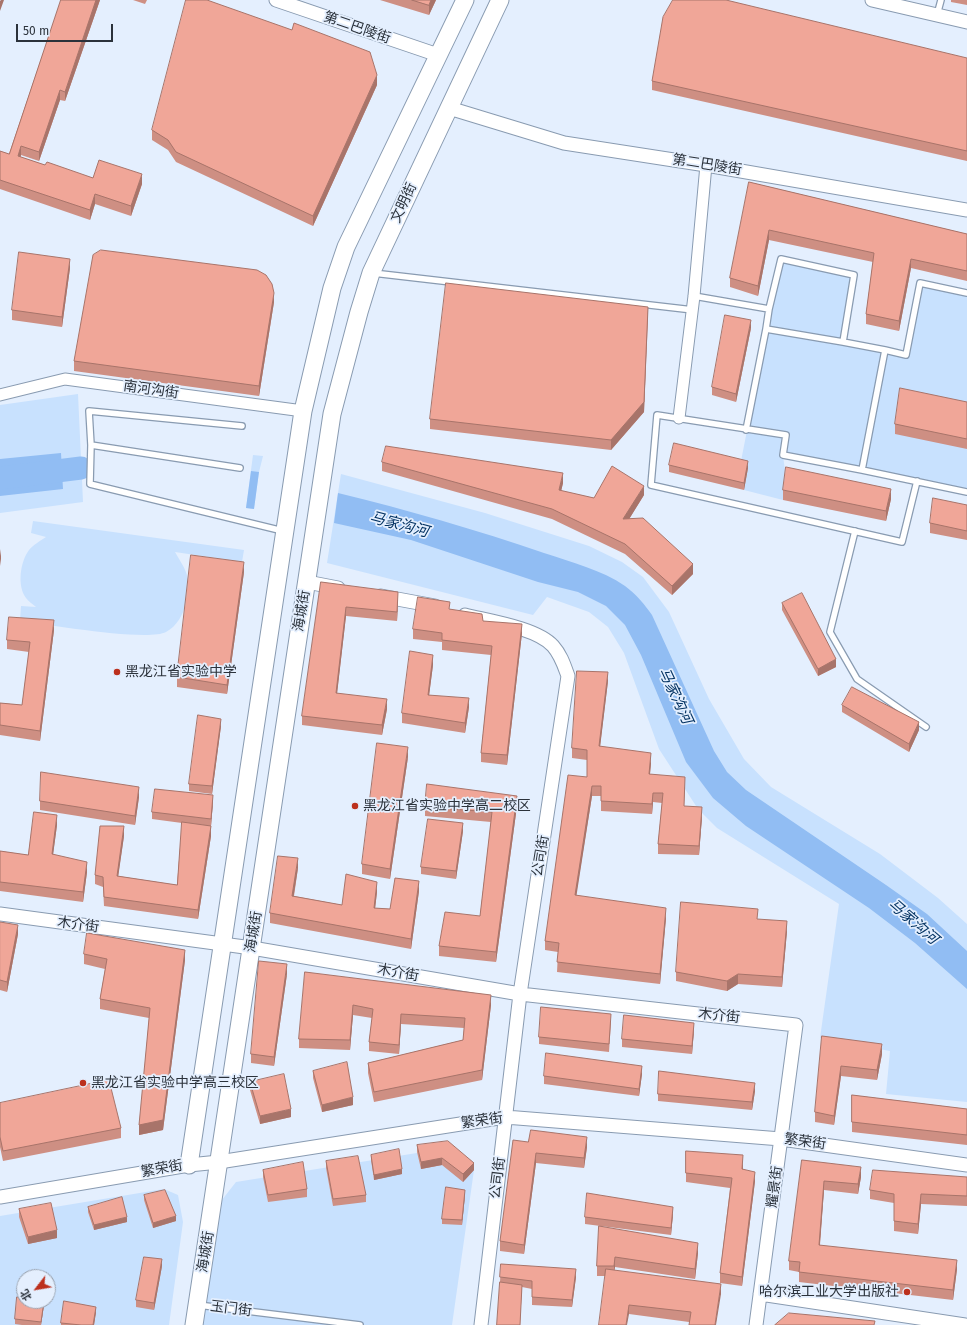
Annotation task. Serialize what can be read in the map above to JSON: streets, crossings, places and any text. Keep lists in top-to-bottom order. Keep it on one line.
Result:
{"streets":{"main road":["文明街","海城街"],"street":["第二巴陵街","南河沟街","公司街","木介街","繁荣街","耀景街"],"lane":["玉门街"]},"crossings":[["第二巴陵街","文明街"],["文明街","海城街"],["南河沟街","海城街"],["海城街","木介街"],["海城街","繁荣街"],["海城街","玉门街"],["公司街","木介街"],["公司街","繁荣街"],["木介街","耀景街"],["繁荣街","耀景街"]],"water":["马家沟河"],"places":["黑龙江省实验中学","黑龙江省实验中学高二校区","黑龙江省实验中学高三校区","哈尔滨工业大学出版社"],"scale_bar":"50 m","north":"bottom left"}
